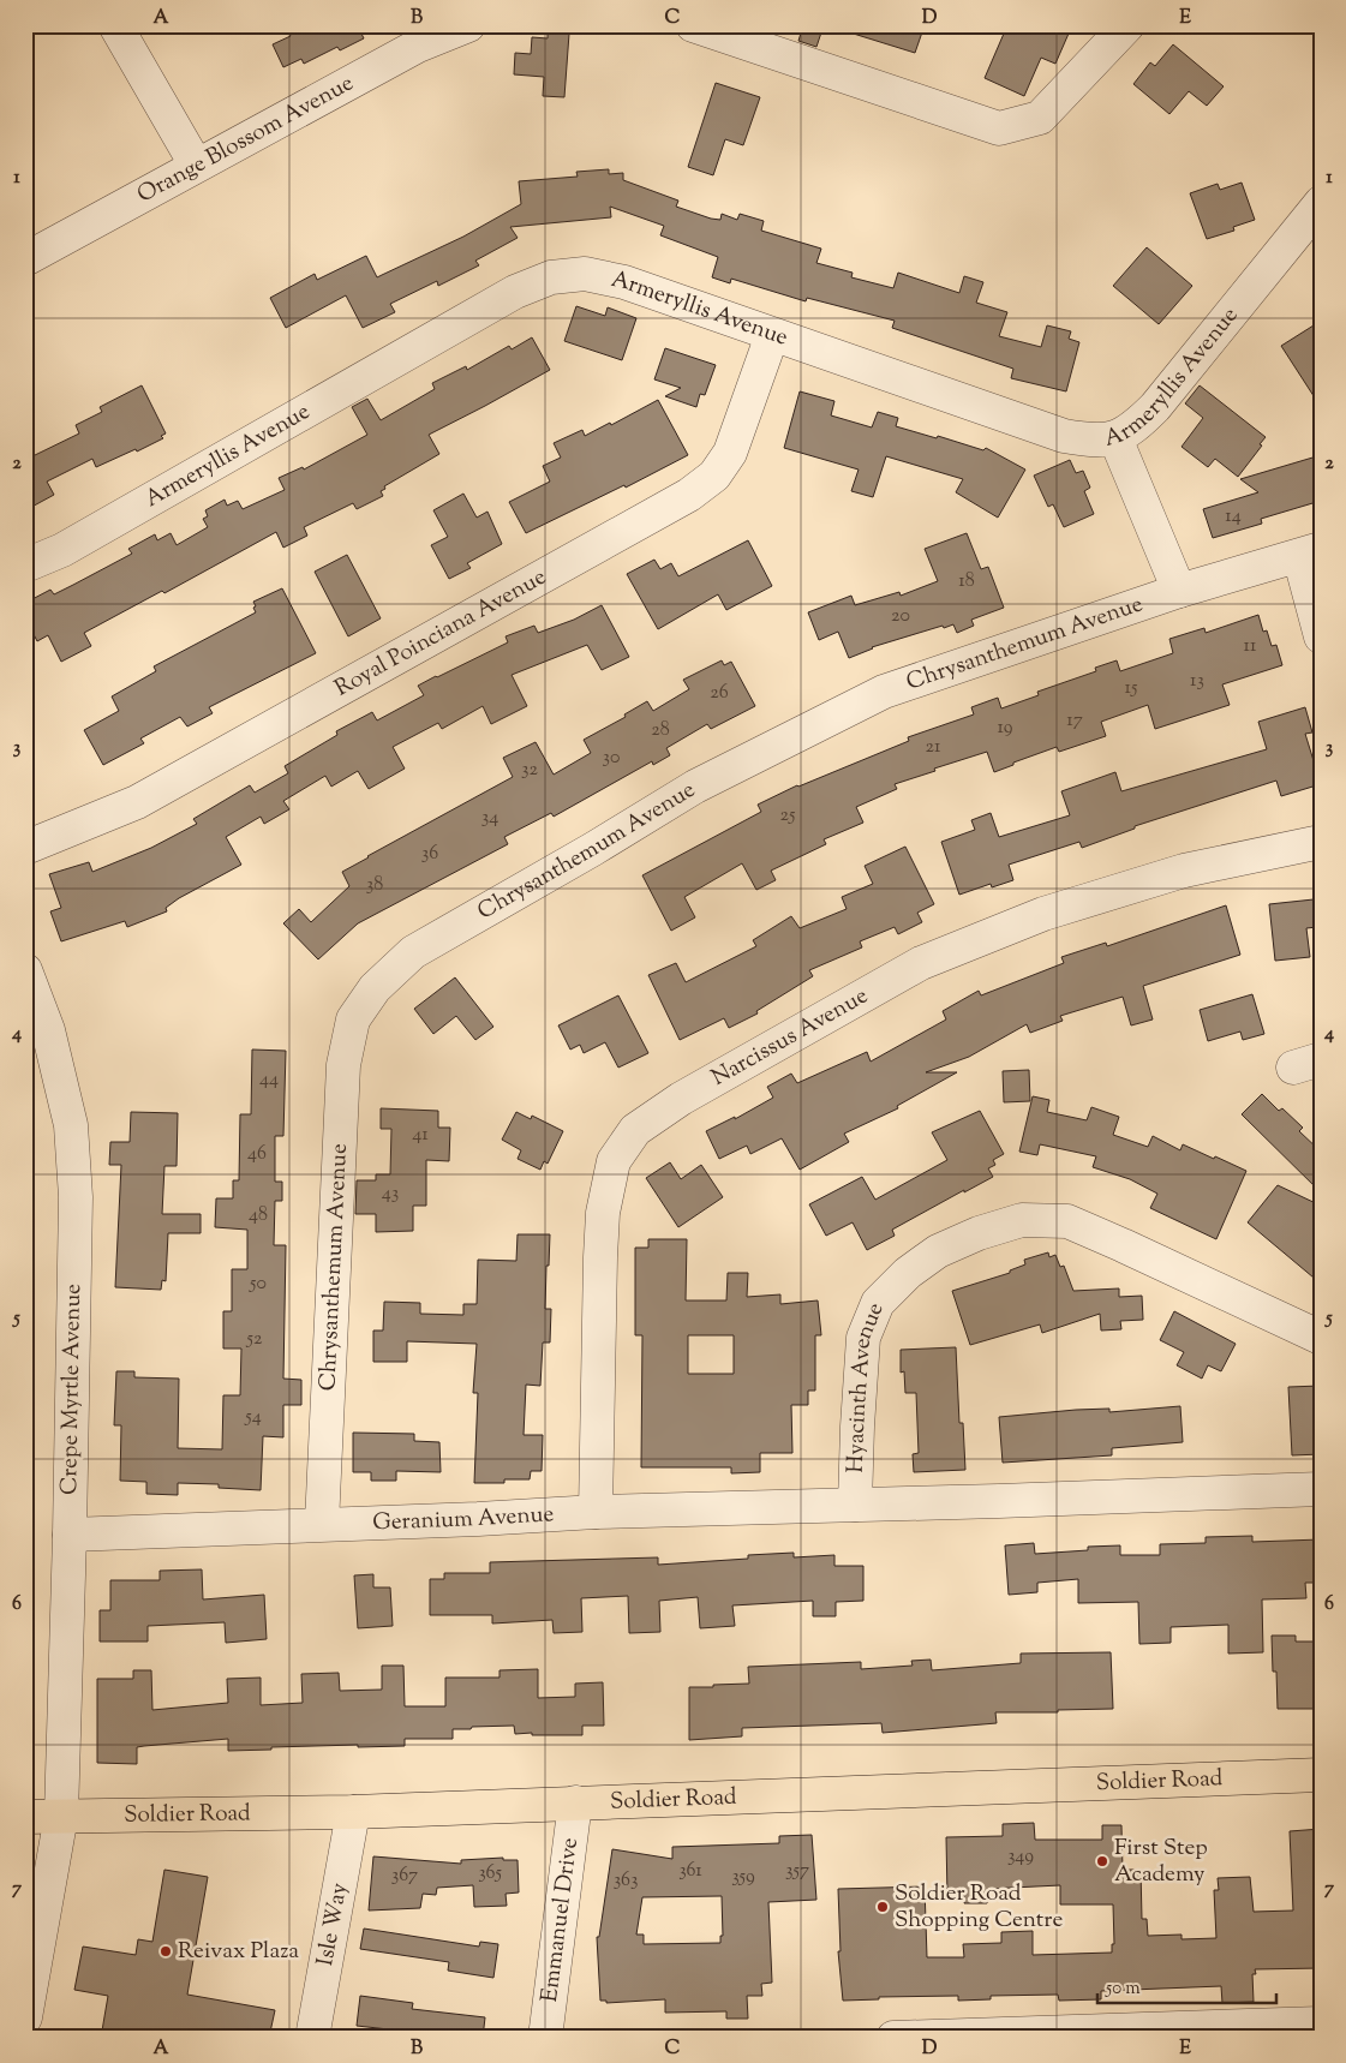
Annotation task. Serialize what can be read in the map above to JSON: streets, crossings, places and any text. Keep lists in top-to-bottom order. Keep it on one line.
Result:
{"streets":{"main road":["Soldier Road"],"street":["Orange Blossom Avenue","Armeryllis Avenue","Royal Poinciana Avenue","Chrysanthemum Avenue","Narcissus Avenue","Crepe Myrtle Avenue","Hyacinth Avenue","Geranium Avenue","Emmanuel Drive","Isle Way"]},"crossings":[["Armeryllis Avenue","Royal Poinciana Avenue"],["Chrysanthemum Avenue","Geranium Avenue"],["Narcissus Avenue","Geranium Avenue"],["Crepe Myrtle Avenue","Geranium Avenue"],["Crepe Myrtle Avenue","Soldier Road"],["Hyacinth Avenue","Geranium Avenue"],["Soldier Road","Emmanuel Drive"],["Soldier Road","Isle Way"]],"places":["First Step Academy","Soldier Road Shopping Centre","Reivax Plaza"],"house_numbers":["14","18","20","11","13","15","26","17","19","28","21","30","32","25","34","36","38","44","41","46","43","48","50","52","54","349","361","357","365","367","359","363"],"scale_bar":"50 m","grid":{"columns":["A","B","C","D","E"],"rows":["1","2","3","4","5","6","7"]}}
